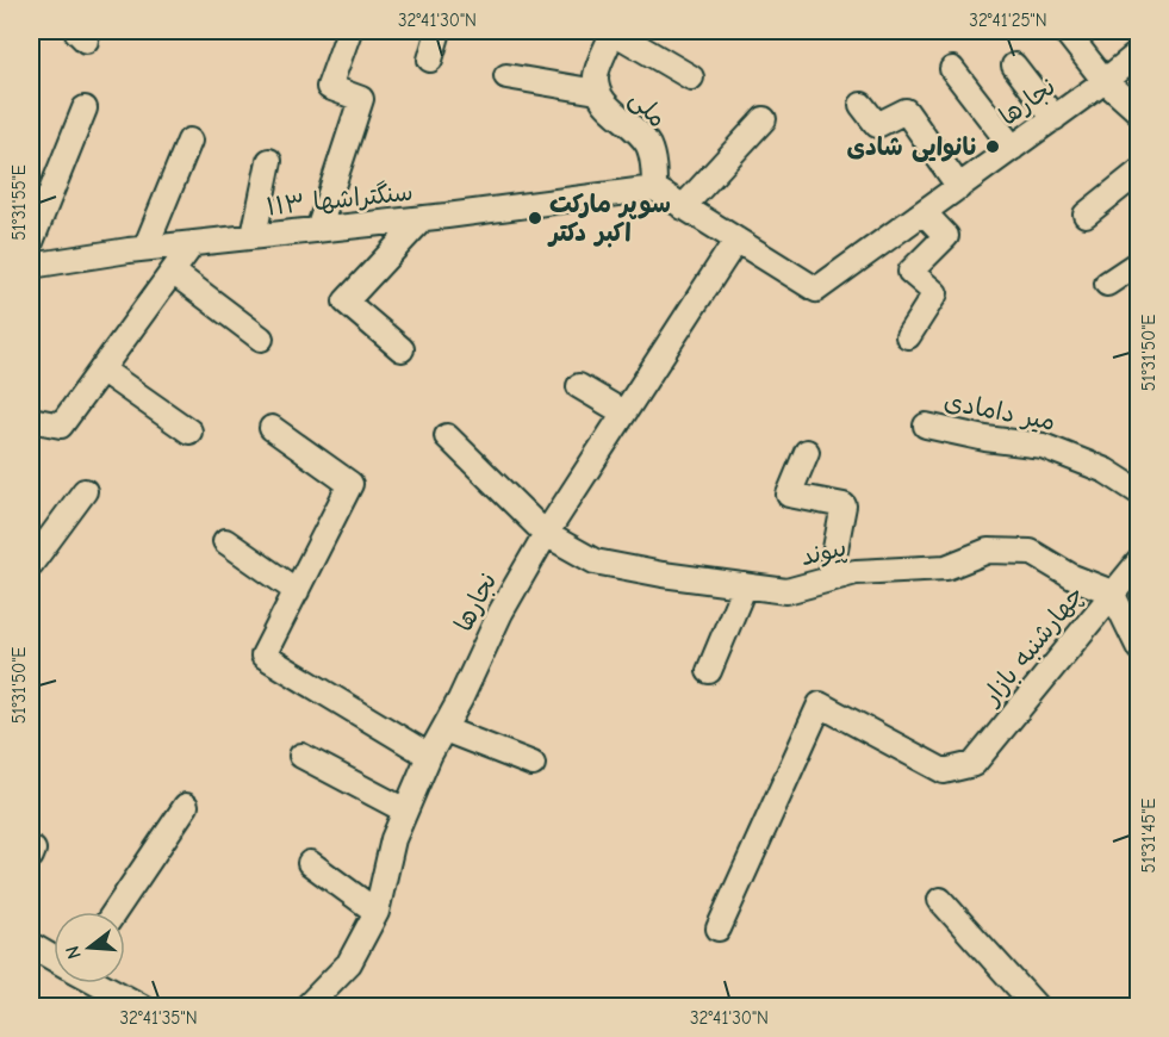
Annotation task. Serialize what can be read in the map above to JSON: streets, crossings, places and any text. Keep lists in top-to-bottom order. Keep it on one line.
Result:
{"streets":{"street":["نجارها","ملی","سنگتراشها ۱۱۳","میر دامادی","پیوند","چهارشنبه بازار"]},"crossings":[["نجارها","ملی"],["نجارها","سنگتراشها ۱۱۳"],["نجارها","پیوند"],["ملی","سنگتراشها ۱۱۳"],["پیوند","چهارشنبه بازار"]],"places":["نانوایی شادی","سوپر مارکت اکبر دکتر"],"north":"left","coordinates":["32°41'30\"N","32°41'25\"N","51°31'55\"E","51°31'50\"E","51°31'45\"E","32°41'35\"N"]}
